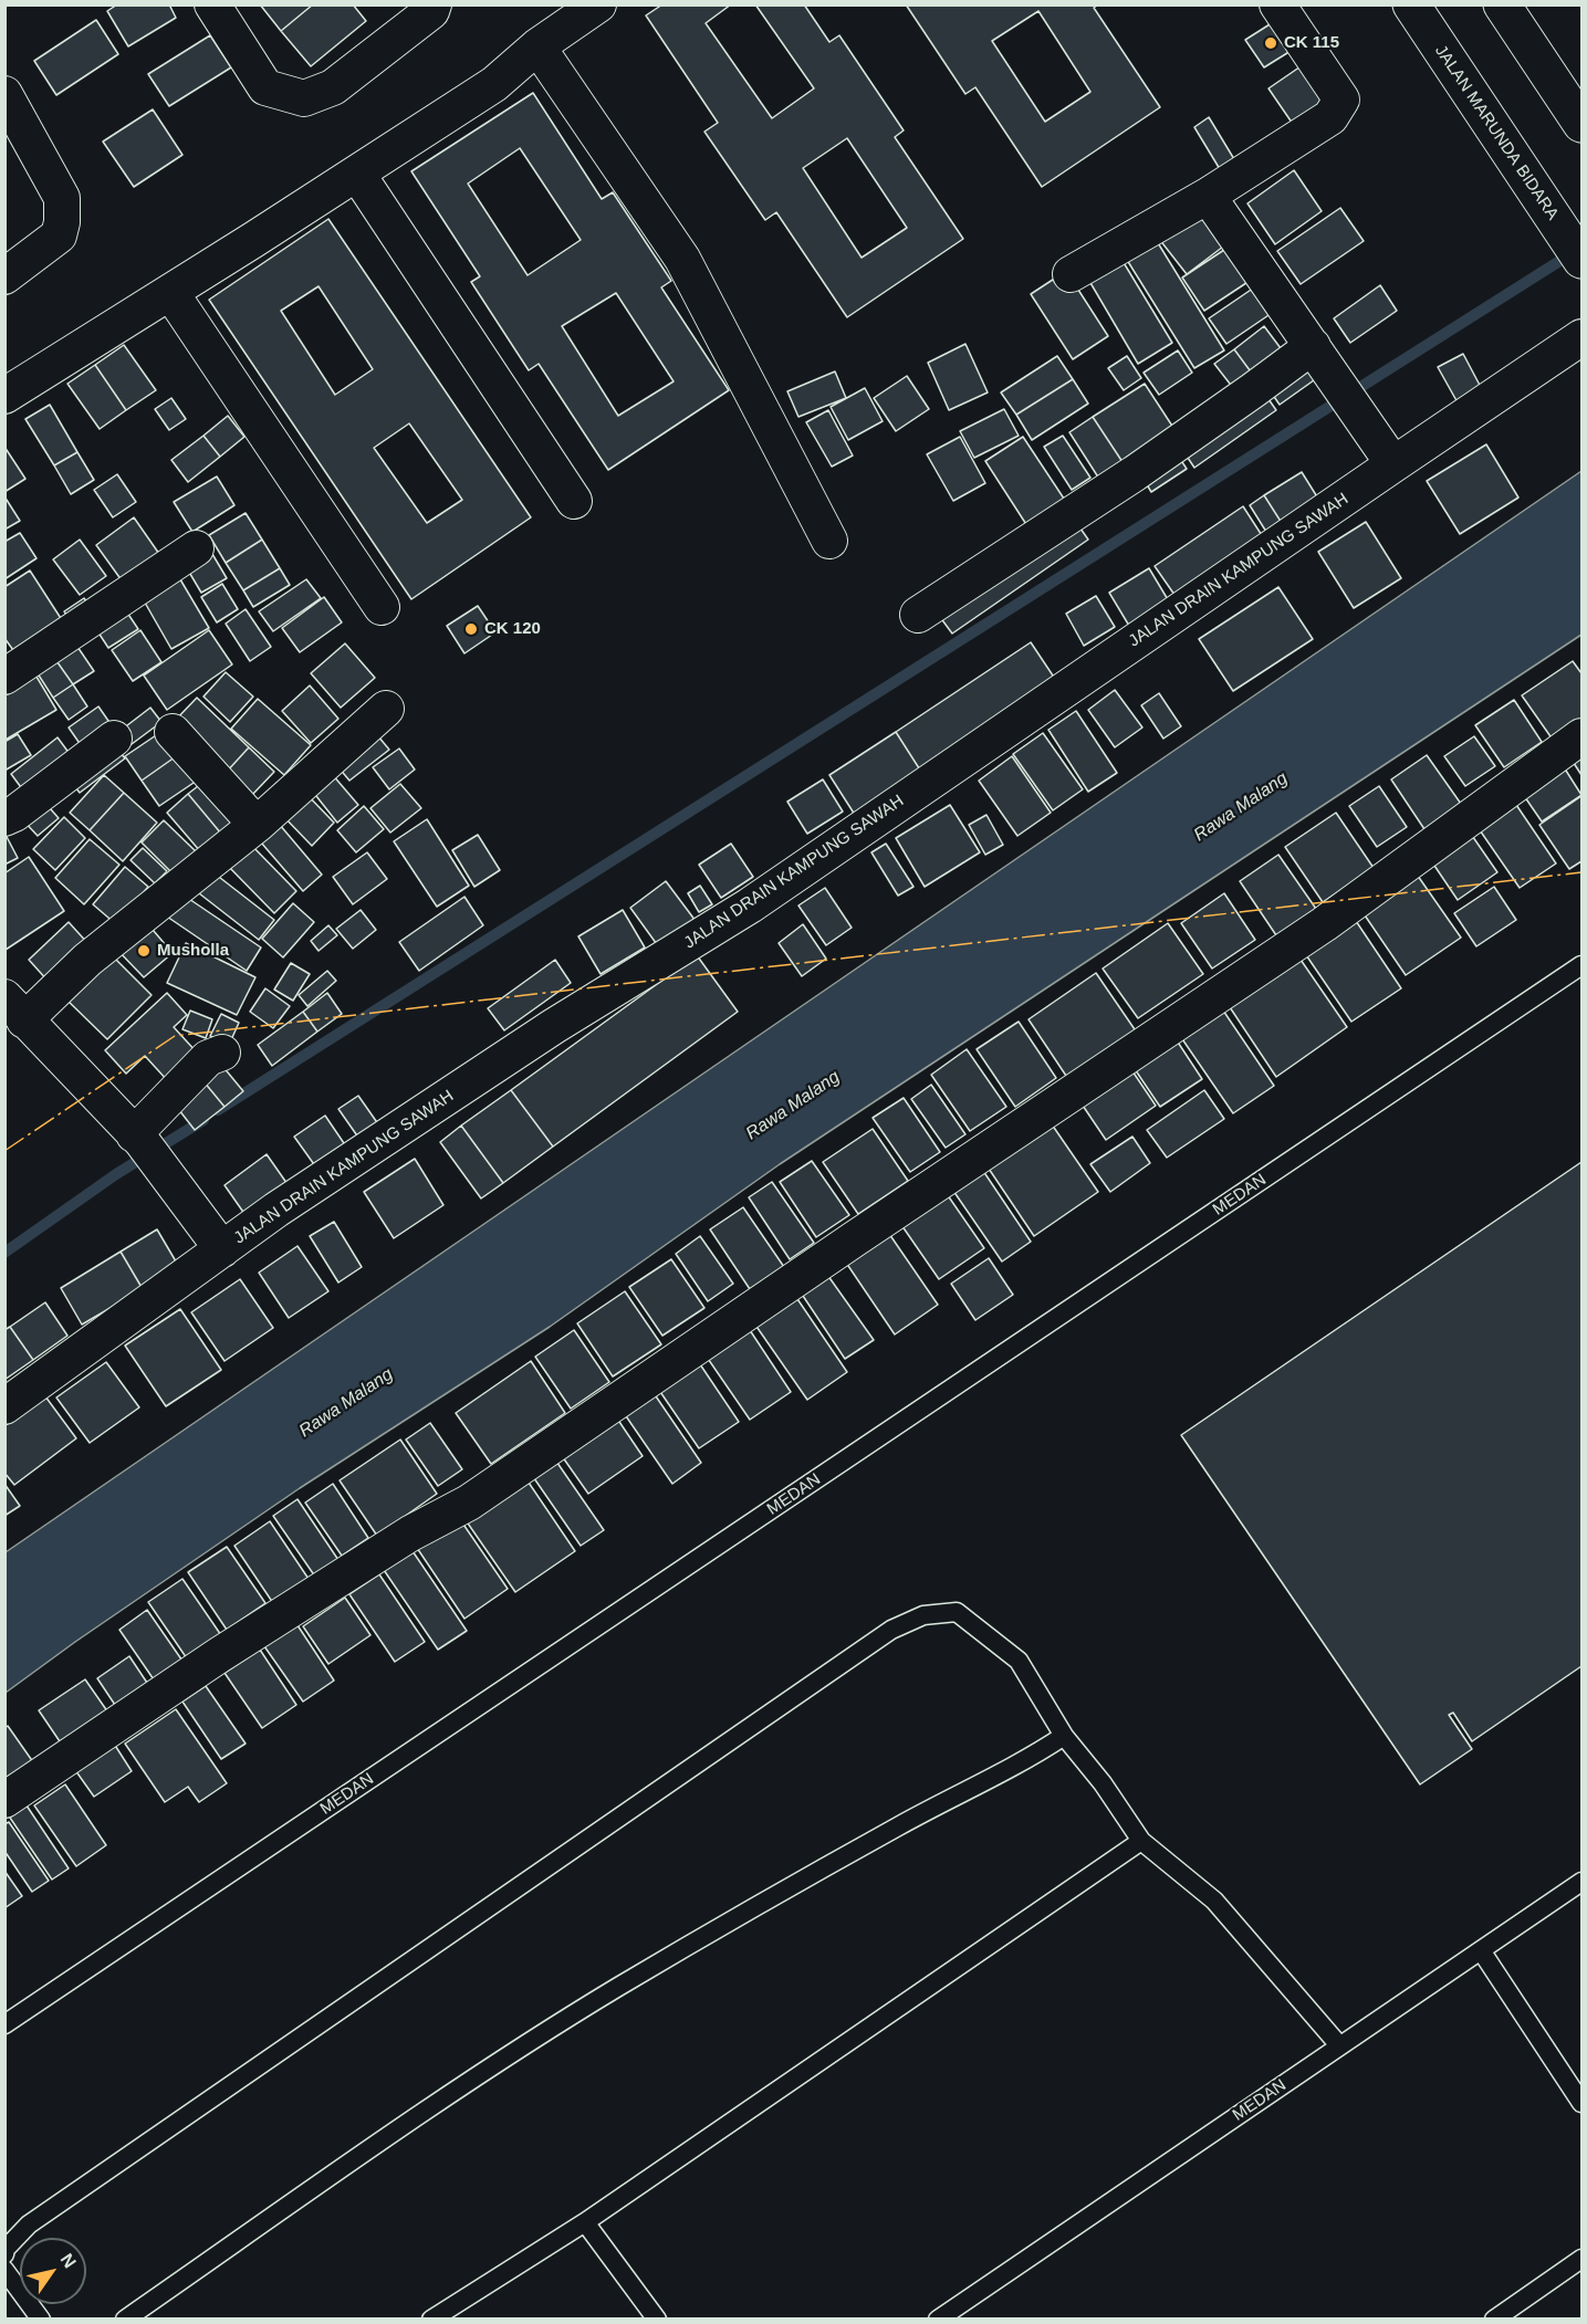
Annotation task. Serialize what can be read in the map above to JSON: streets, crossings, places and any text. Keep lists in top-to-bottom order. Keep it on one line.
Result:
{"streets":{"main road":["JALAN MARUNDA BIDARA"],"street":["JALAN DRAIN KAMPUNG SAWAH"],"lane":["MEDAN"]},"water":["Rawa Malang"],"places":["CK 115","CK 120","Musholla"],"north":"top right"}
